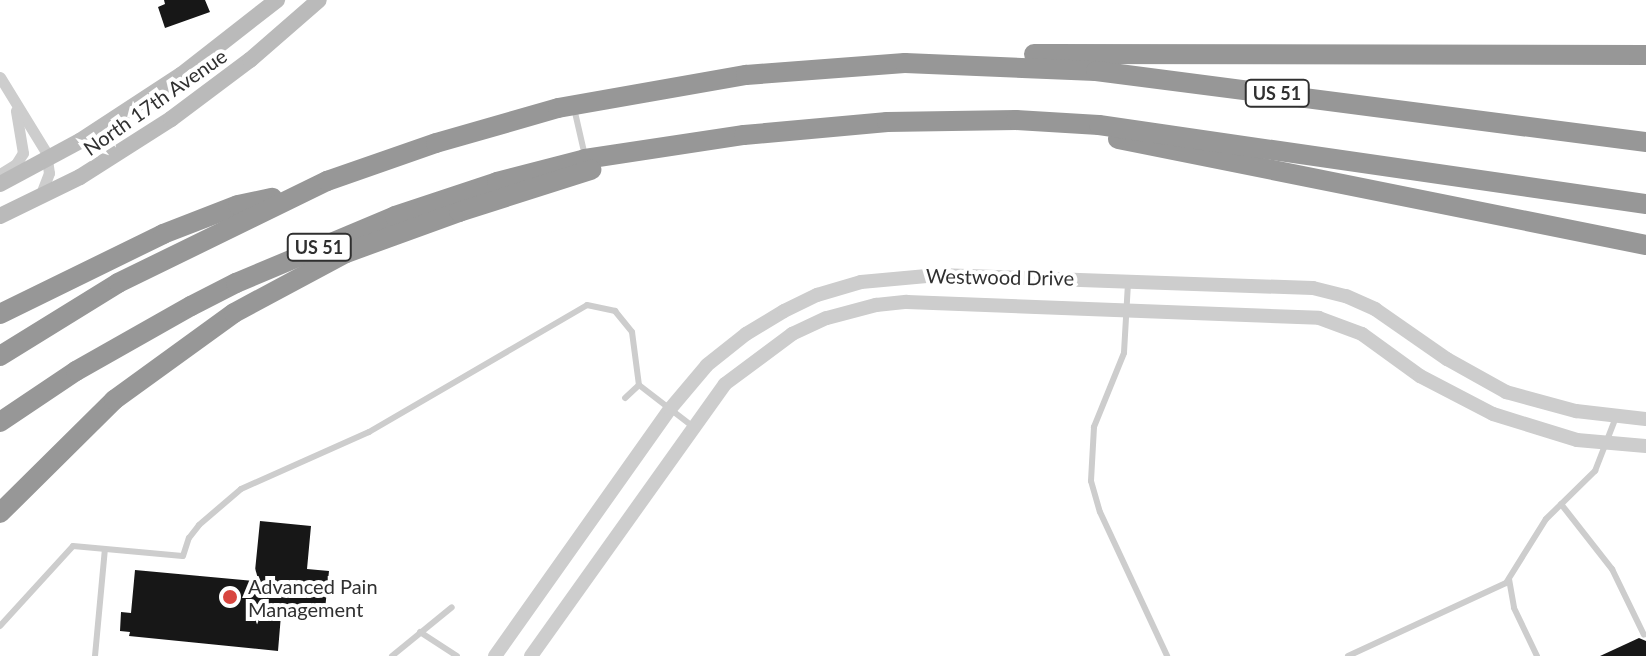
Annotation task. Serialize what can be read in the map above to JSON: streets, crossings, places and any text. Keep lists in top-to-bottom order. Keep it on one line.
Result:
{"streets":{"highway":["US 51"],"main road":["North 17th Avenue"],"street":["Westwood Drive"]},"places":["Advanced Pain Management"]}
